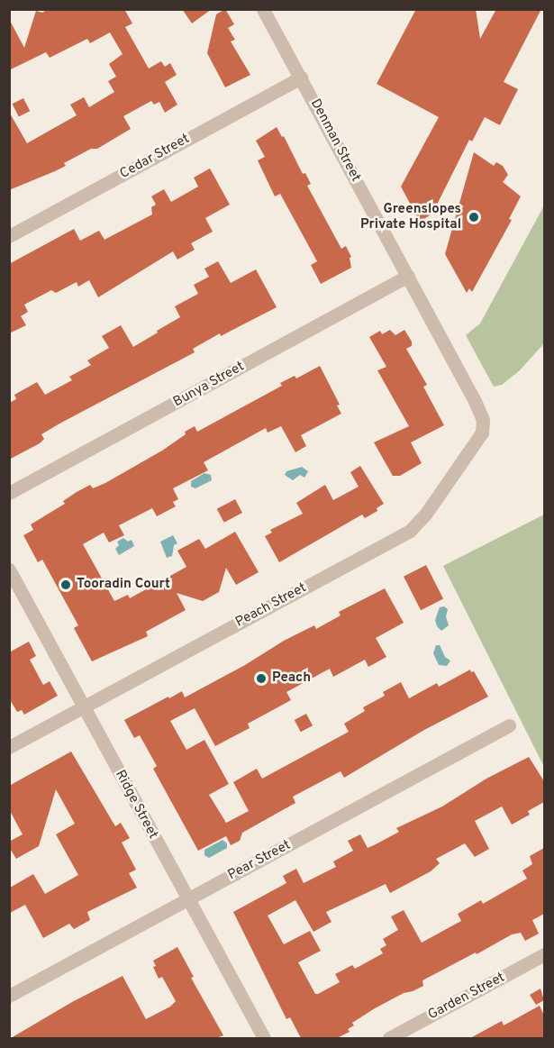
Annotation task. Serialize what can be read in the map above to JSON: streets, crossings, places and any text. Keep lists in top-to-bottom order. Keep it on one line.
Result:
{"streets":{"street":["Denman Street","Cedar Street","Bunya Street","Peach Street","Ridge Street","Pear Street","Garden Street"]},"crossings":[["Denman Street","Cedar Street"],["Denman Street","Bunya Street"],["Denman Street","Peach Street"],["Peach Street","Ridge Street"],["Ridge Street","Pear Street"]],"places":["Greenslopes Private Hospital","Tooradin Court","Peach"]}
